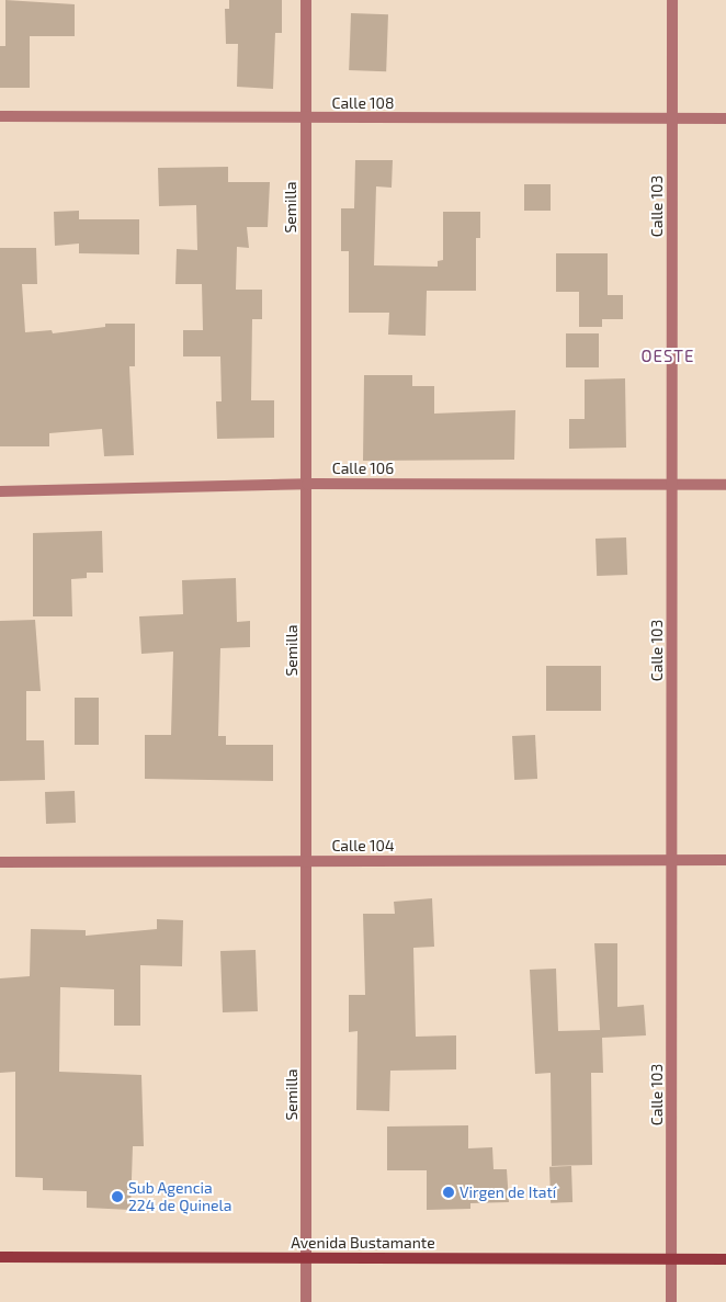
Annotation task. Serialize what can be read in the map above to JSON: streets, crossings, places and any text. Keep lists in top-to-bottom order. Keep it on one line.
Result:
{"streets":{"main road":["Avenida Bustamante"],"street":["Calle 108","Calle 103","Semilla","Calle 106","Calle 104"]},"crossings":[["Calle 108","Calle 103"],["Calle 108","Semilla"],["Calle 103","Calle 106"],["Calle 103","Calle 104"],["Calle 103","Avenida Bustamante"],["Semilla","Calle 106"],["Semilla","Calle 104"],["Semilla","Avenida Bustamante"]],"districts":["OESTE"],"places":["Virgen de Itatí","Sub Agencia 224 de Quinela"]}
